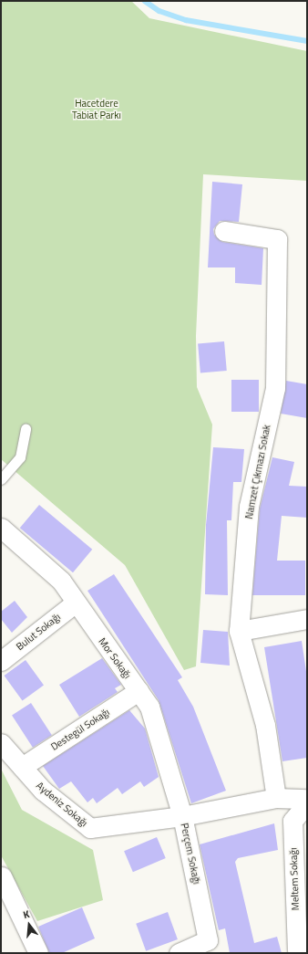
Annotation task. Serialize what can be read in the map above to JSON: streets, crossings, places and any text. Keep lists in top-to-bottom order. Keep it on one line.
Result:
{"streets":{"street":["Namzet Çıkmazı Sokak","Bulut Sokağı","Mor Sokağı","Destegül Sokağı","Aydeniz Sokağı","Perçem Sokağı","Meltem Sokağı"]},"crossings":[["Namzet Çıkmazı Sokak","Perçem Sokağı"],["Bulut Sokağı","Mor Sokağı"],["Mor Sokağı","Destegül Sokağı"],["Mor Sokağı","Aydeniz Sokağı"],["Mor Sokağı","Perçem Sokağı"],["Destegül Sokağı","Aydeniz Sokağı"],["Aydeniz Sokağı","Perçem Sokağı"]],"parks":["Hacetdere Tabiat Parkı"],"north":"top"}
